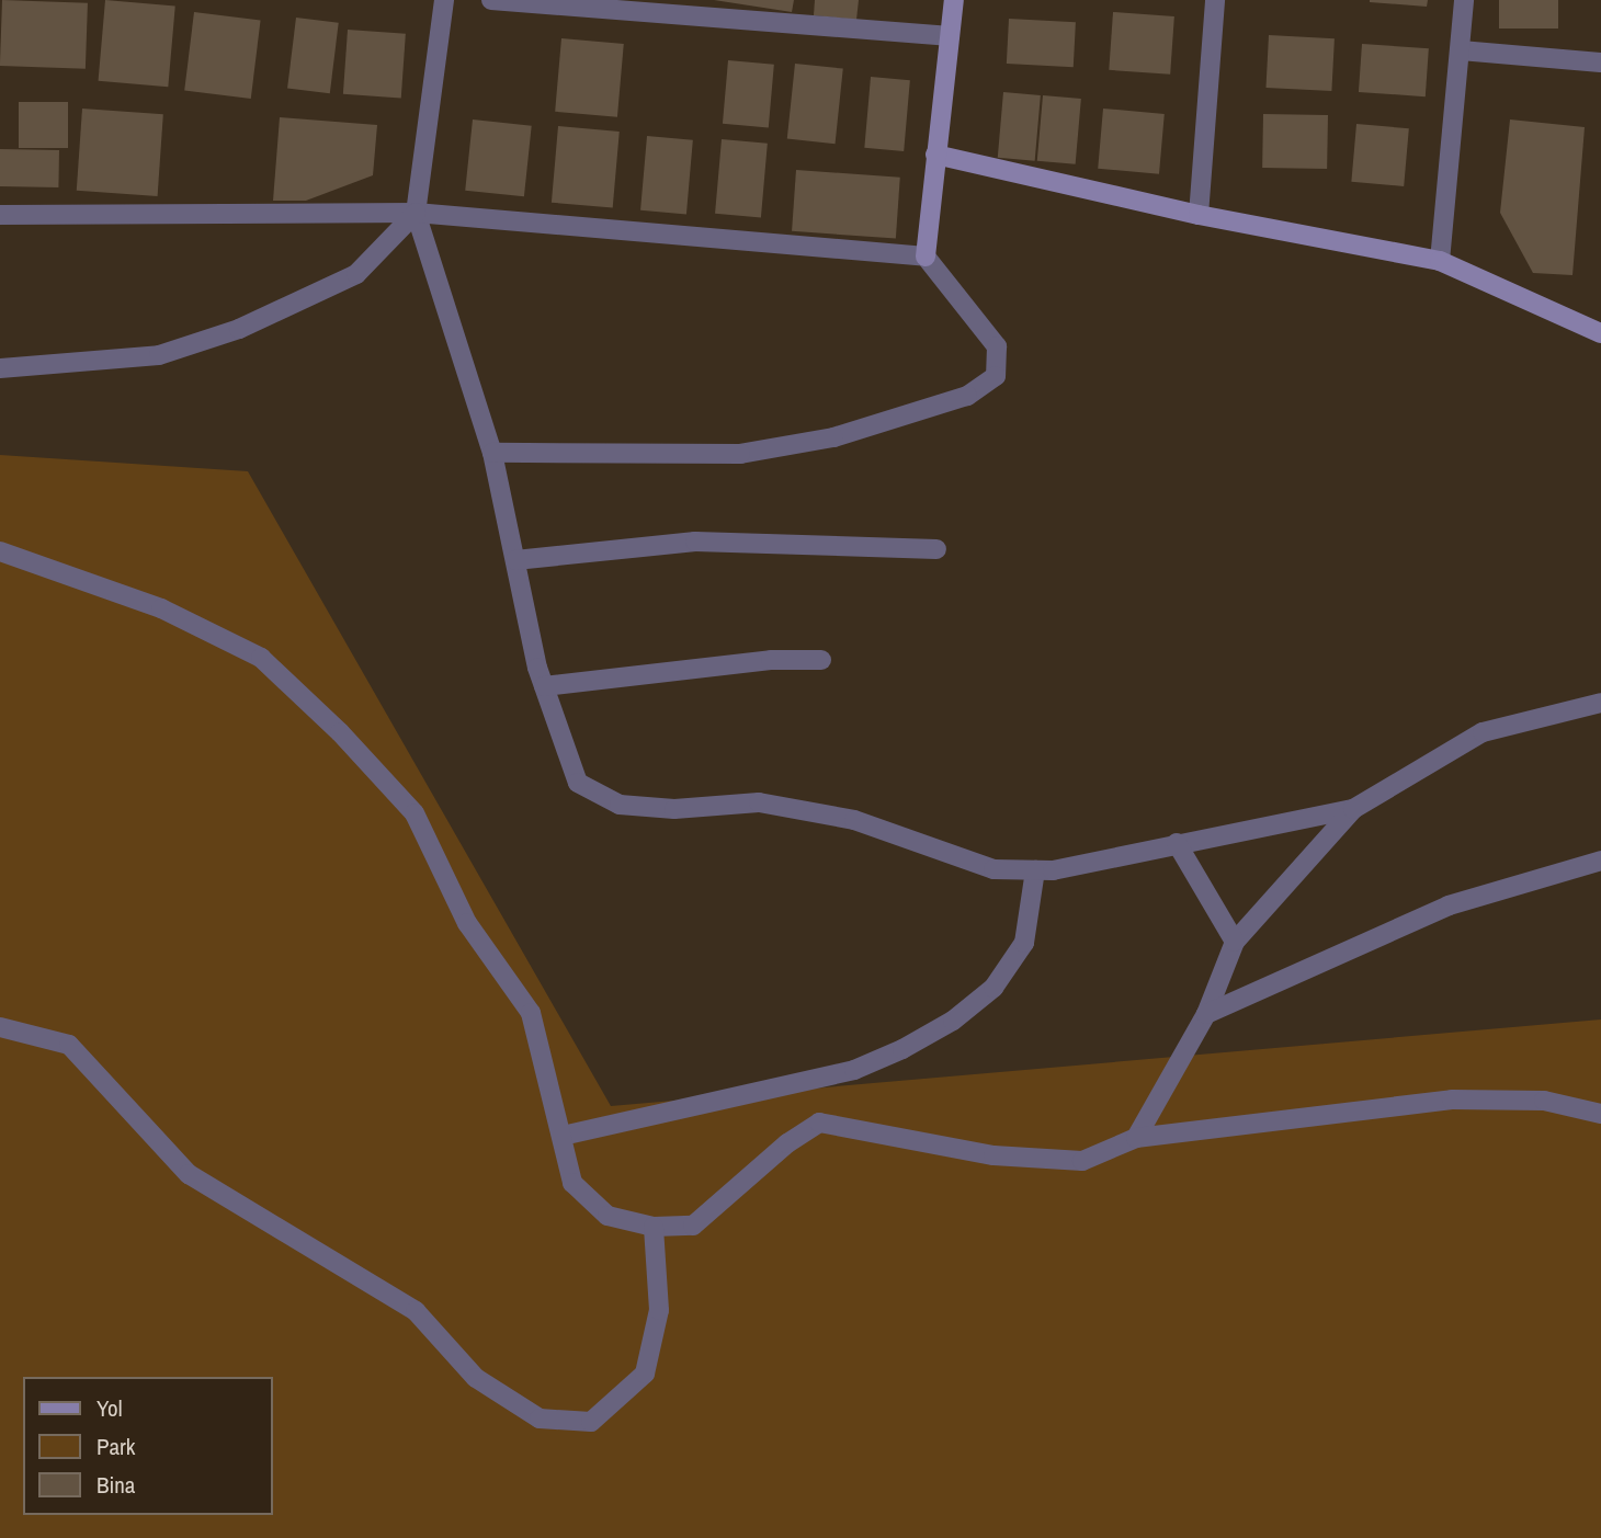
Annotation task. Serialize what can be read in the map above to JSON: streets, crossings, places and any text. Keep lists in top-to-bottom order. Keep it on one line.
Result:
{"legend":["Yol","Park","Bina"]}
